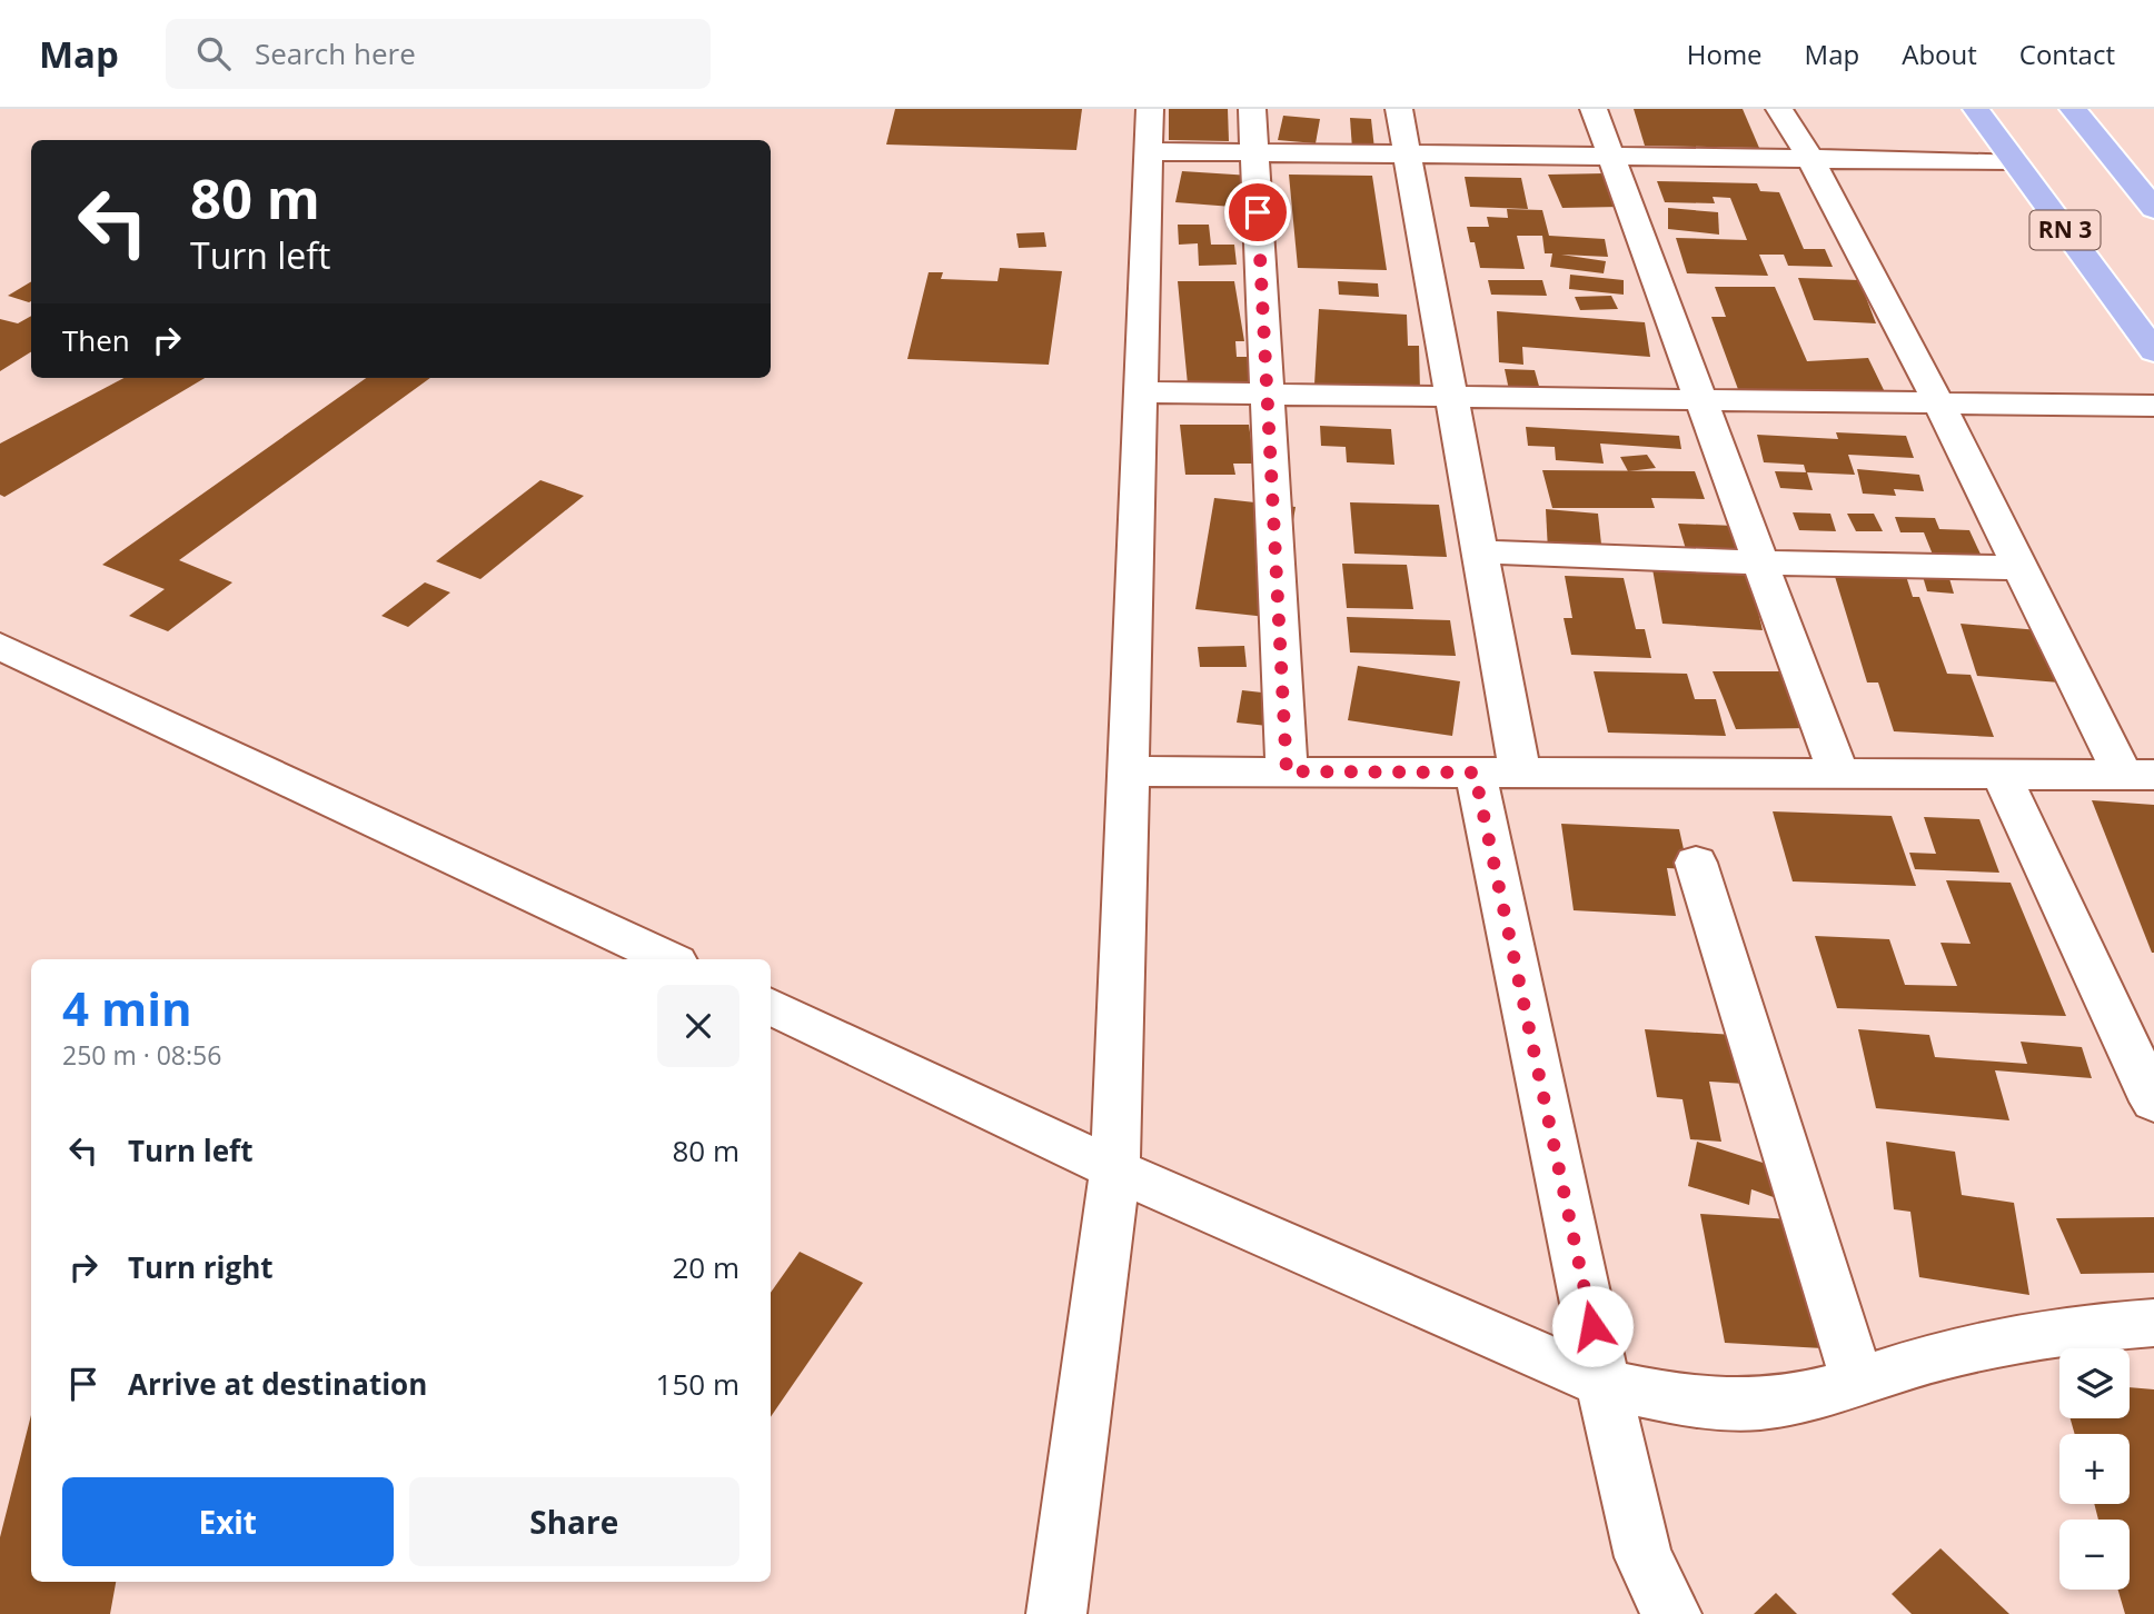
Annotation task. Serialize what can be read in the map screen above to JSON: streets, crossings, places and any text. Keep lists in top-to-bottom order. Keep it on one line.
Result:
{"streets":{"main road":["RN 3"]},"page":{"header":"Map","search":"Search here","nav":["Home","Map","About","Contact"],"turn":["80 m","Turn left"],"then":"Then","heading":["4 min","250 m · 08:56"],"list":[{"name":"Turn left","value":"80 m"},{"name":"Turn right","value":"20 m"},{"name":"Arrive at destination","value":"150 m"}],"map_buttons":["+","−"],"buttons":["Exit","Share"]}}
